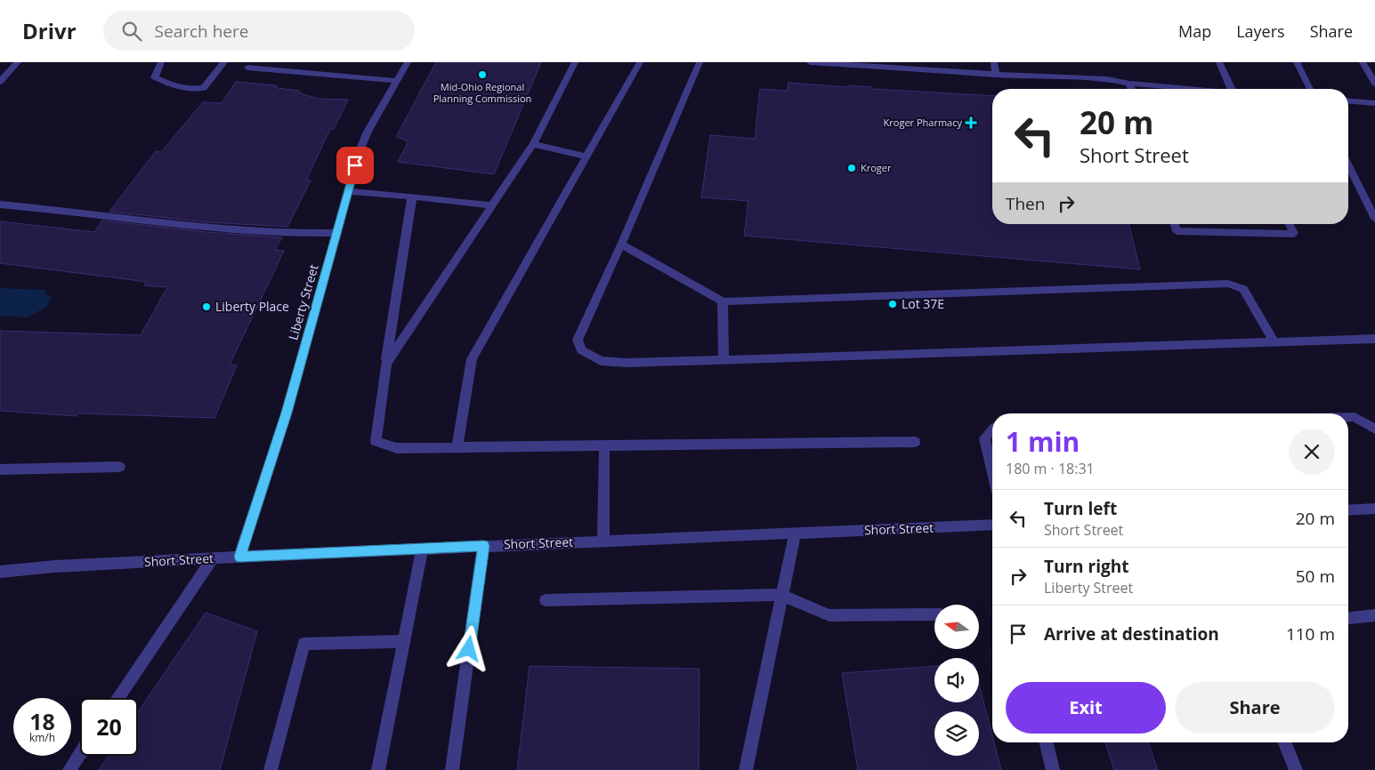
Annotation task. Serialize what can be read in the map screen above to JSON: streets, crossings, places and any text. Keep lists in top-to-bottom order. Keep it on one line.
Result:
{"streets":{"street":["Liberty Street","Short Street"]},"crossings":[["Liberty Street","Short Street"]],"places":{"other":["Mid-Ohio Regional Planning Commission","Kroger","Lot 37E","Liberty Place"],"health":["Kroger Pharmacy"]},"north":"left","page":{"header":"Drivr","search":"Search here","nav":["Map","Layers","Share"],"turn":["20 m","Short Street"],"then":"Then","heading":["1 min","180 m · 18:31"],"list":[{"name":"Turn left","note":"Short Street","value":"20 m"},{"name":"Turn right","note":"Liberty Street","value":"50 m"},{"name":"Arrive at destination","value":"110 m"}],"buttons":["Exit","Share"],"speed":"18 km/h","limit":"20"}}
